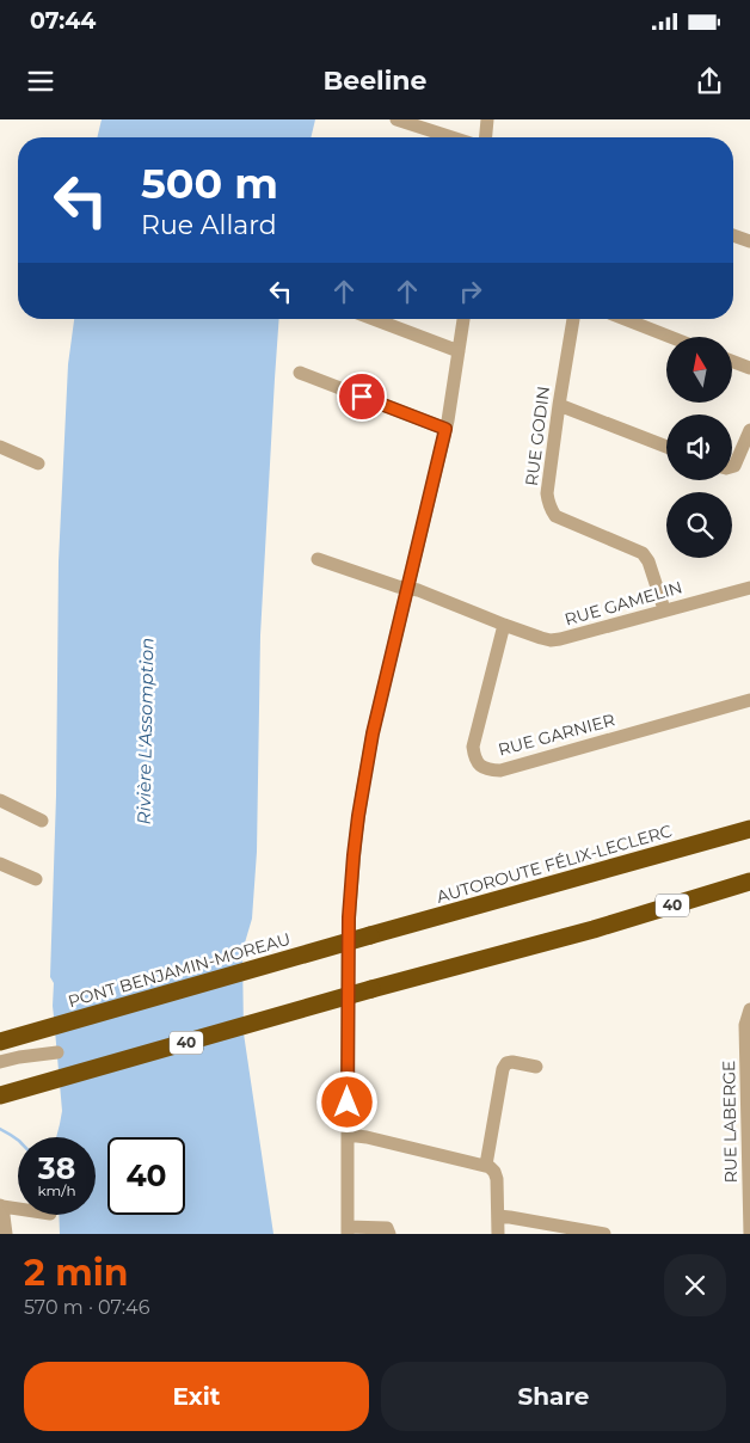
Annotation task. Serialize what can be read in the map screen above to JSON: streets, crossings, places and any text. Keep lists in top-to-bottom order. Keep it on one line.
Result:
{"streets":{"highway":["AUTOROUTE FÉLIX-LECLERC","40","PONT BENJAMIN-MOREAU"],"street":["RUE GODIN","RUE GAMELIN","RUE GARNIER","RUE LABERGE"]},"crossings":[["RUE GODIN","RUE GAMELIN"],["RUE GAMELIN","RUE GARNIER"],["AUTOROUTE FÉLIX-LECLERC","PONT BENJAMIN-MOREAU"]],"water":["Rivière L'Assomption"],"north":"top","page":{"status":"07:44","header":"Beeline","turn":["500 m","Rue Allard"],"speed":"38 km/h","limit":"40","heading":["2 min","570 m · 07:46"],"buttons":["Exit","Share"]}}
